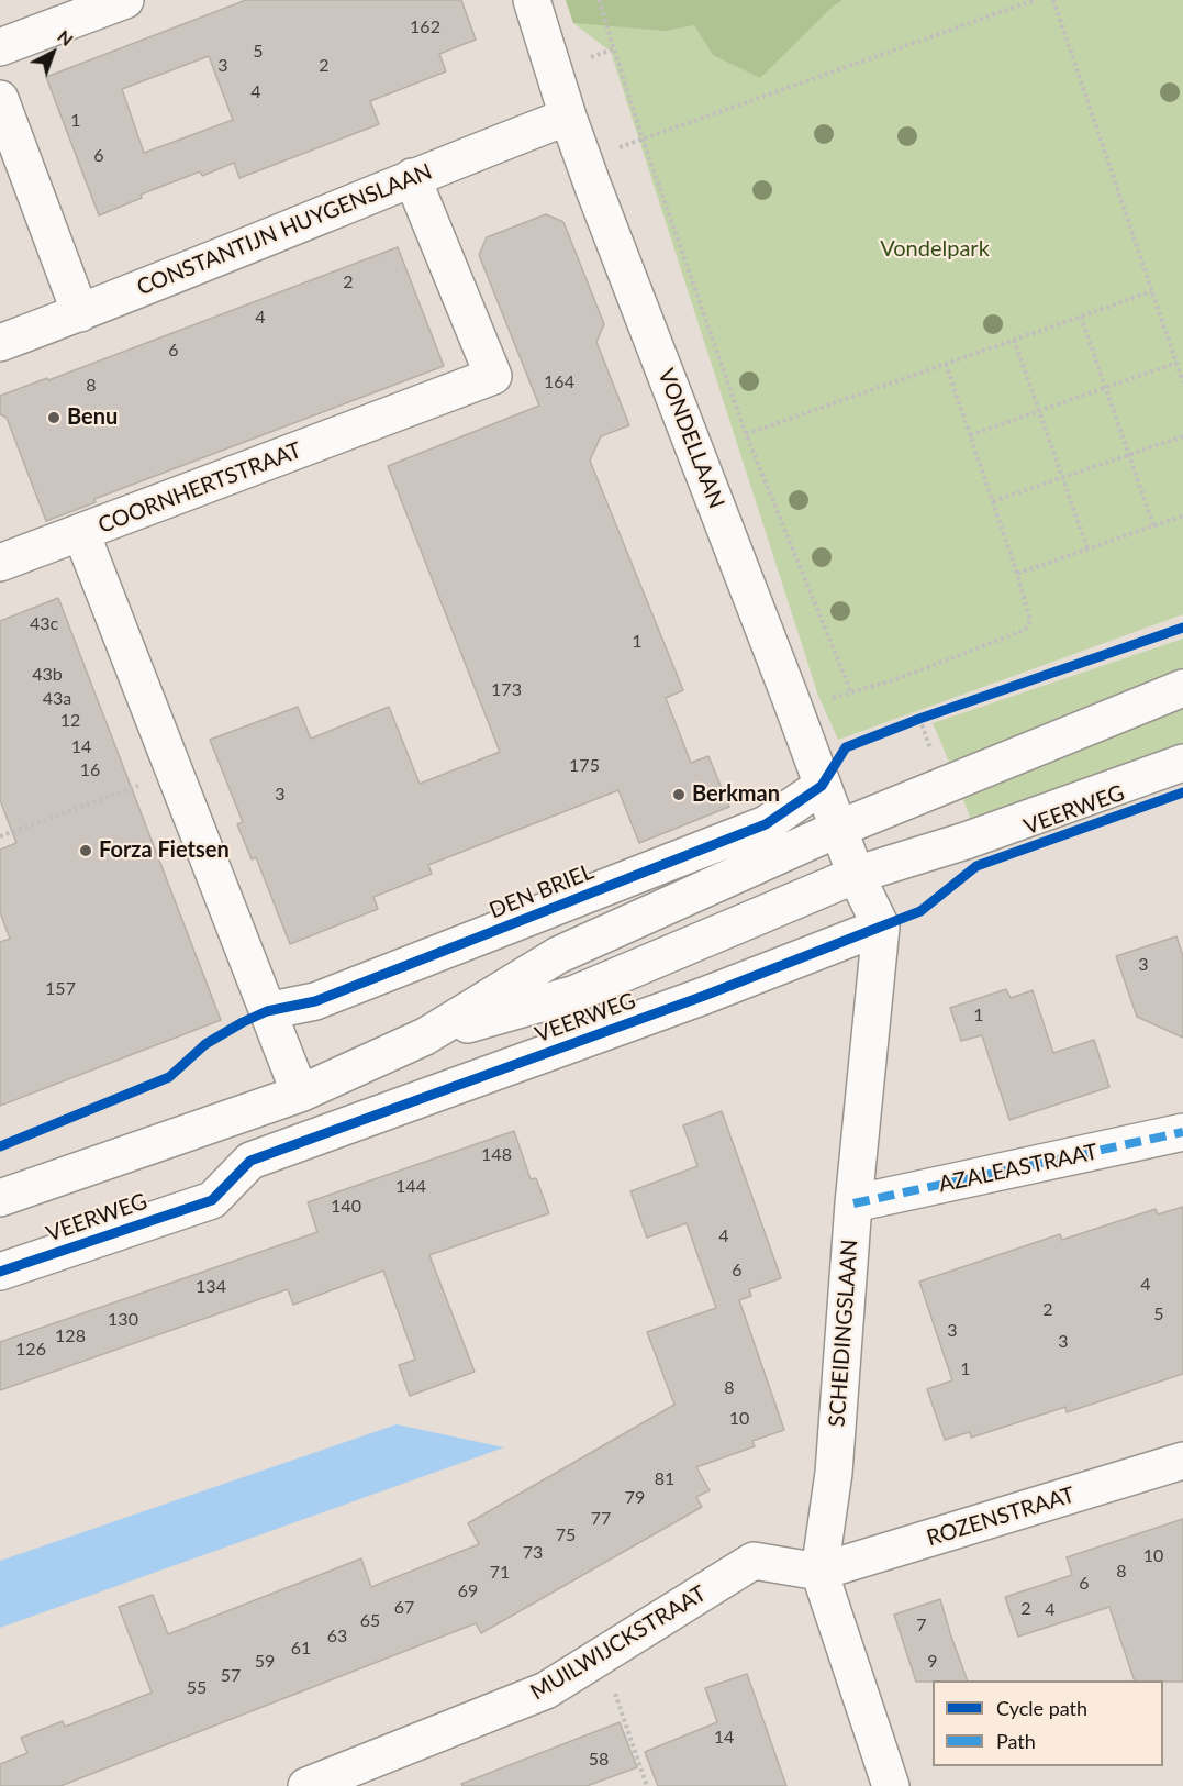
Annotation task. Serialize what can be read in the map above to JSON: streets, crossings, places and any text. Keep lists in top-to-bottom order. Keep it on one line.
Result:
{"streets":{"street":["CONSTANTIJN HUYGENSLAAN","VONDELLAAN","COORNHERTSTRAAT","VEERWEG","DEN BRIEL","AZALEASTRAAT","SCHEIDINGSLAAN","ROZENSTRAAT","MUILWIJCKSTRAAT"]},"crossings":[["CONSTANTIJN HUYGENSLAAN","VONDELLAAN"],["CONSTANTIJN HUYGENSLAAN","COORNHERTSTRAAT"],["VONDELLAAN","VEERWEG"],["VONDELLAAN","DEN BRIEL"],["COORNHERTSTRAAT","VEERWEG"],["COORNHERTSTRAAT","DEN BRIEL"],["VEERWEG","SCHEIDINGSLAAN"],["AZALEASTRAAT","SCHEIDINGSLAAN"],["SCHEIDINGSLAAN","ROZENSTRAAT"],["SCHEIDINGSLAAN","MUILWIJCKSTRAAT"],["ROZENSTRAAT","MUILWIJCKSTRAAT"]],"parks":["Vondelpark"],"places":["Benu","Berkman","Forza Fietsen"],"house_numbers":["162","5","3","2","4","1","6","2","4","6","164","8","43c","1","43b","173","43a","12","14","175","16","3","3","157","1","148","144","140","4","6","4","134","2","5","130","3","128","3","126","1","8","10","81","79","77","75","73","10","8","71","6","69","67","2","4","65","7","63","61","59","9","57","55","14","58"],"legend":["Cycle path","Path"],"north":"top right"}
